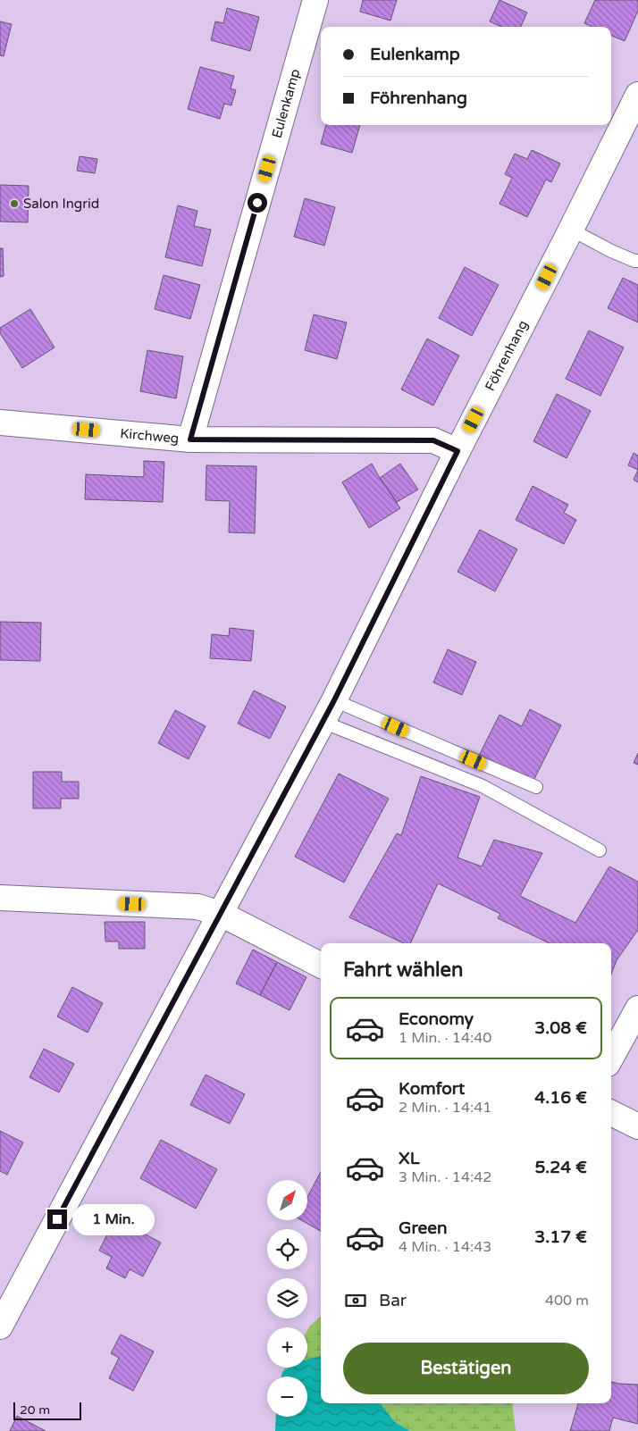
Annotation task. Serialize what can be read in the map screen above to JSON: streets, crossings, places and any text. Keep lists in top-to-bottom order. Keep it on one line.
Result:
{"streets":{"street":["Eulenkamp","Föhrenhang","Kirchweg"]},"crossings":[["Eulenkamp","Kirchweg"],["Föhrenhang","Kirchweg"]],"places":["Salon Ingrid"],"scale_bar":"20 m","north":"top right","page":{"banner":["Eulenkamp","Föhrenhang"],"heading":"Fahrt wählen","list":[{"name":"Economy","note":"1 Min. · 14:40","value":"3.08 €"},{"name":"Komfort","note":"2 Min. · 14:41","value":"4.16 €"},{"name":"XL","note":"3 Min. · 14:42","value":"5.24 €"},{"name":"Green","note":"4 Min. · 14:43","value":"3.17 €"}],"map_buttons":["+","−"],"bubble":"1 Min.","pay":["Bar","400 m"],"buttons":"Bestätigen","scale":"20 m"}}
